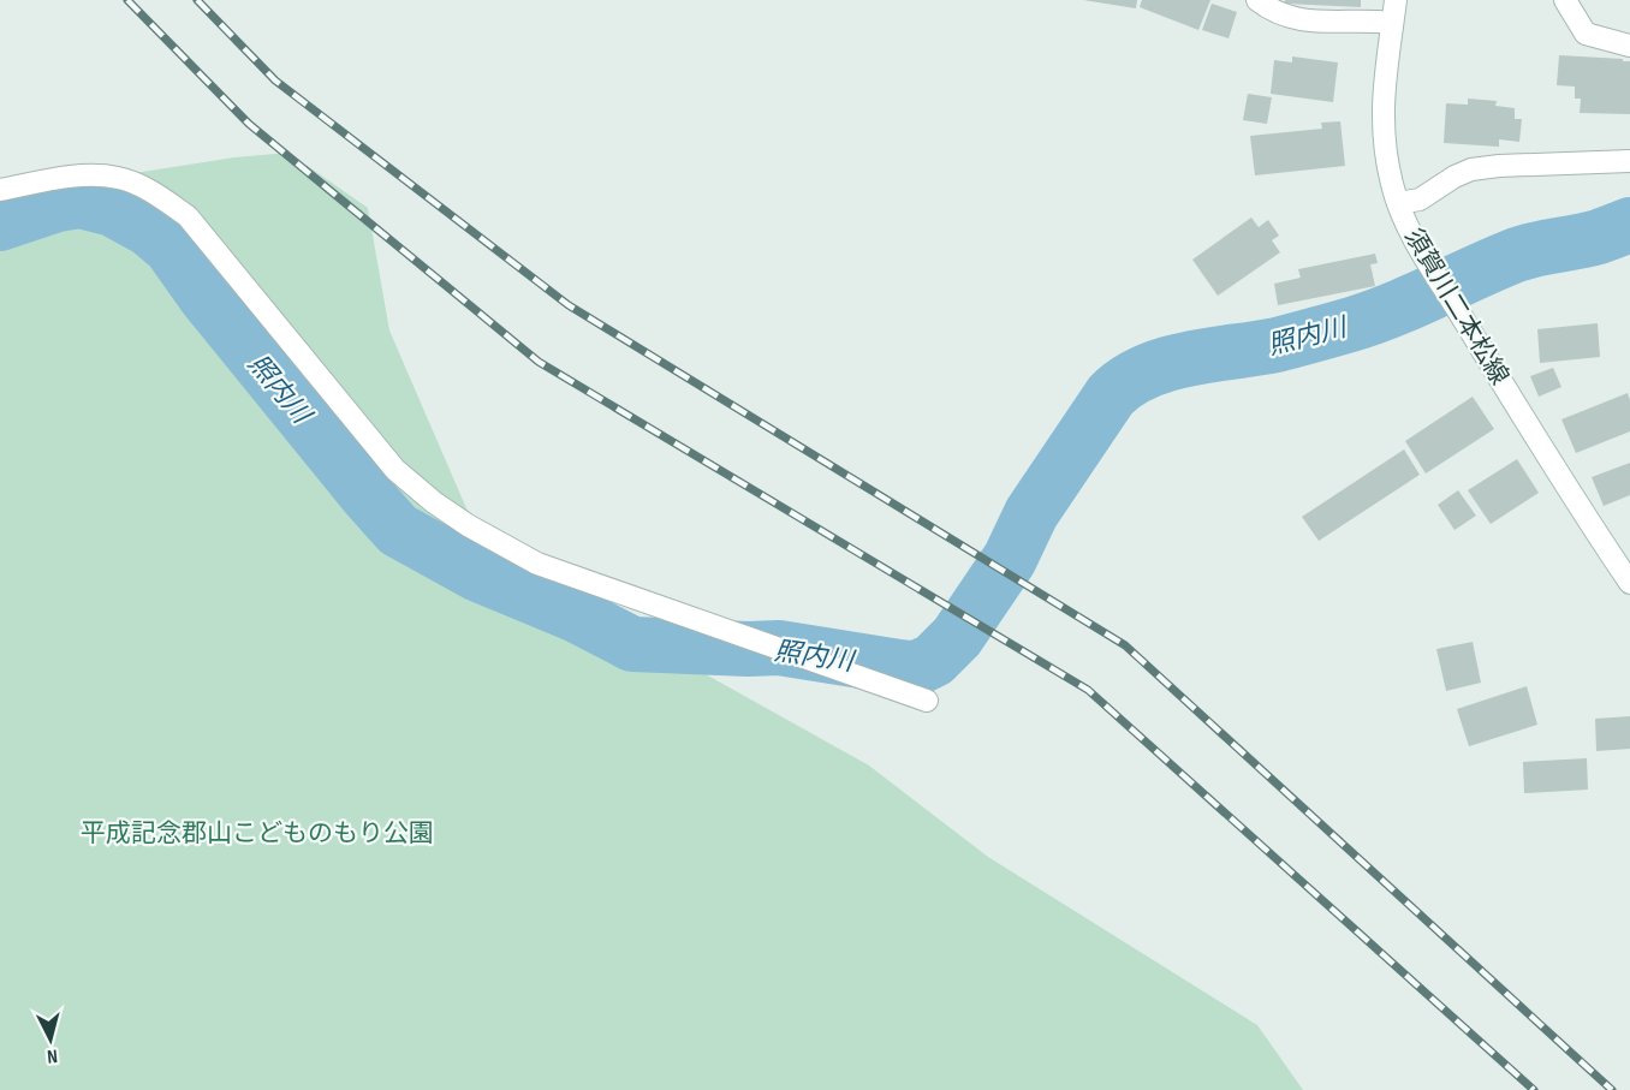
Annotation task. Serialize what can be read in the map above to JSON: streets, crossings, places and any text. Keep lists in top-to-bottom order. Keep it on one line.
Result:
{"streets":{"street":["須賀川二本松線"]},"water":["照内川"],"parks":["平成記念郡山こどものもり公園"],"north":"bottom"}
